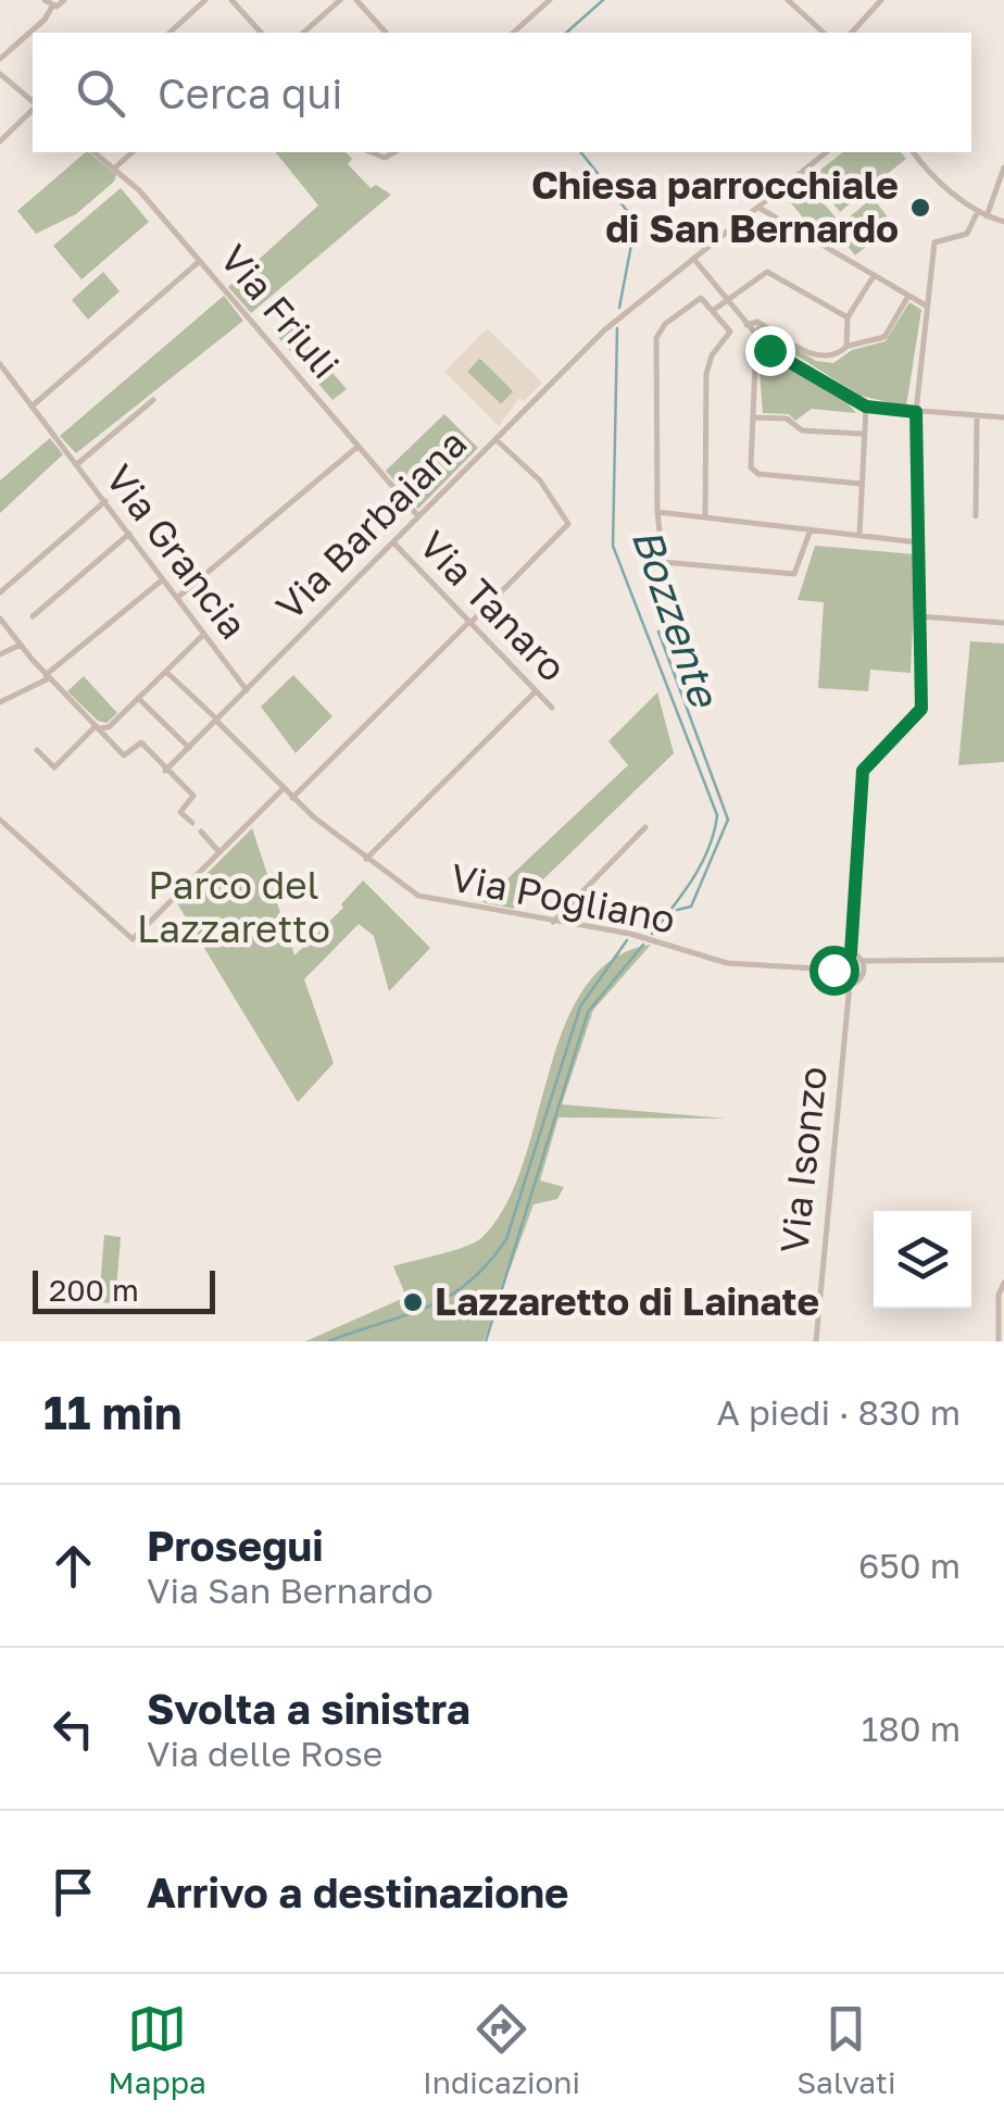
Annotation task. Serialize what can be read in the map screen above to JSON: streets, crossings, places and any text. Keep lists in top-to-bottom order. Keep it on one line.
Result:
{"streets":{"street":["Via Friuli","Via Barbaiana","Via Grancia","Via Tanaro","Via Pogliano","Via Isonzo"]},"crossings":[["Via Friuli","Via Barbaiana"],["Via Barbaiana","Via Grancia"],["Via Barbaiana","Via Tanaro"],["Via Barbaiana","Via Pogliano"],["Via Pogliano","Via Isonzo"]],"water":["Bozzente"],"parks":["Parco del Lazzaretto"],"places":["Chiesa parrocchiale di San Bernardo","Lazzaretto di Lainate"],"scale_bar":"200 m","page":{"search":"Cerca qui","scale":"200 m","heading":["11 min","A piedi · 830 m"],"list":[["Prosegui","Via San Bernardo","650 m"],["Svolta a sinistra","Via delle Rose","180 m"],"Arrivo a destinazione"],"nav":["Mappa","Indicazioni","Salvati"]}}
